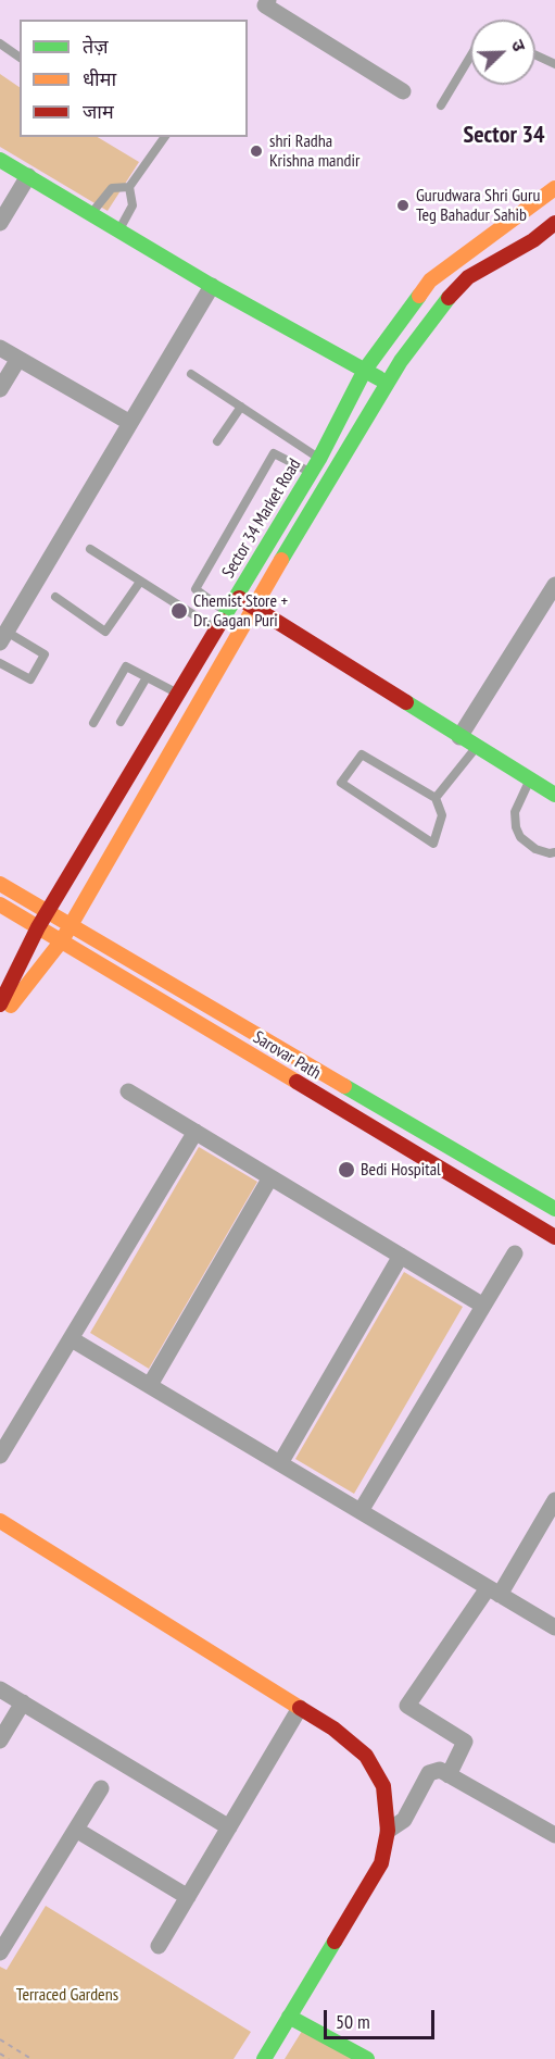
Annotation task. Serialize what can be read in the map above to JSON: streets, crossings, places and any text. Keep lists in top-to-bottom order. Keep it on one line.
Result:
{"streets":{"street":["Sector 34 Market Road","Sarovar Path"]},"crossings":[["Sector 34 Market Road","Sarovar Path"]],"districts":["Sector 34"],"parks":["Terraced Gardens"],"places":["shri Radha Krishna mandir","Gurudwara Shri Guru Teg Bahadur Sahib","Chemist Store + Dr. Gagan Puri","Bedi Hospital"],"legend":["तेज़","धीमा","जाम"],"scale_bar":"50 m","north":"top right"}
